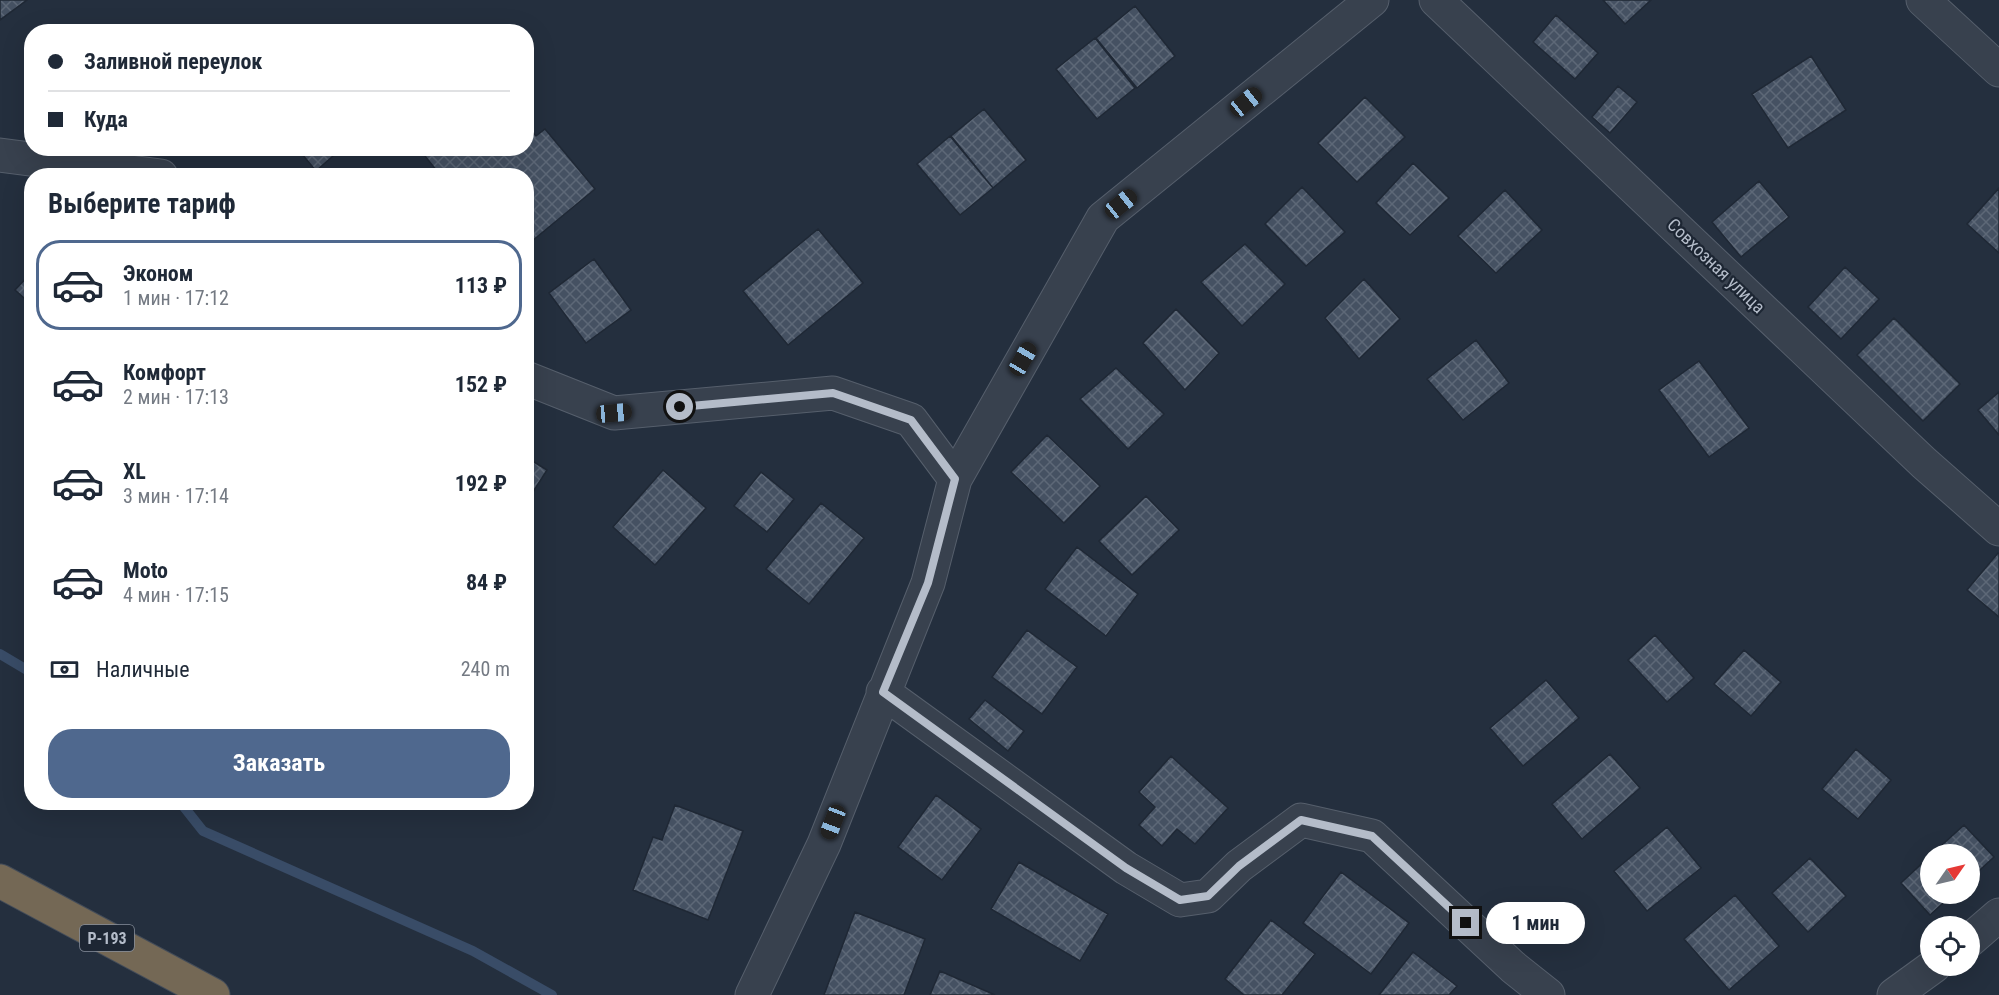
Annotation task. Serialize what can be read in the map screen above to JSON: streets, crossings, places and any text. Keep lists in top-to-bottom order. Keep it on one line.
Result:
{"streets":{"highway":["Р-193"],"street":["Совхозная улица"]},"north":"top right","page":{"banner":["Заливной переулок","Куда"],"heading":"Выберите тариф","list":[{"name":"Эконом","note":"1 мин · 17:12","value":"113 ₽"},{"name":"Комфорт","note":"2 мин · 17:13","value":"152 ₽"},{"name":"XL","note":"3 мин · 17:14","value":"192 ₽"},{"name":"Moto","note":"4 мин · 17:15","value":"84 ₽"}],"pay":["Наличные","240 m"],"buttons":"Заказать","bubble":"1 мин"}}
